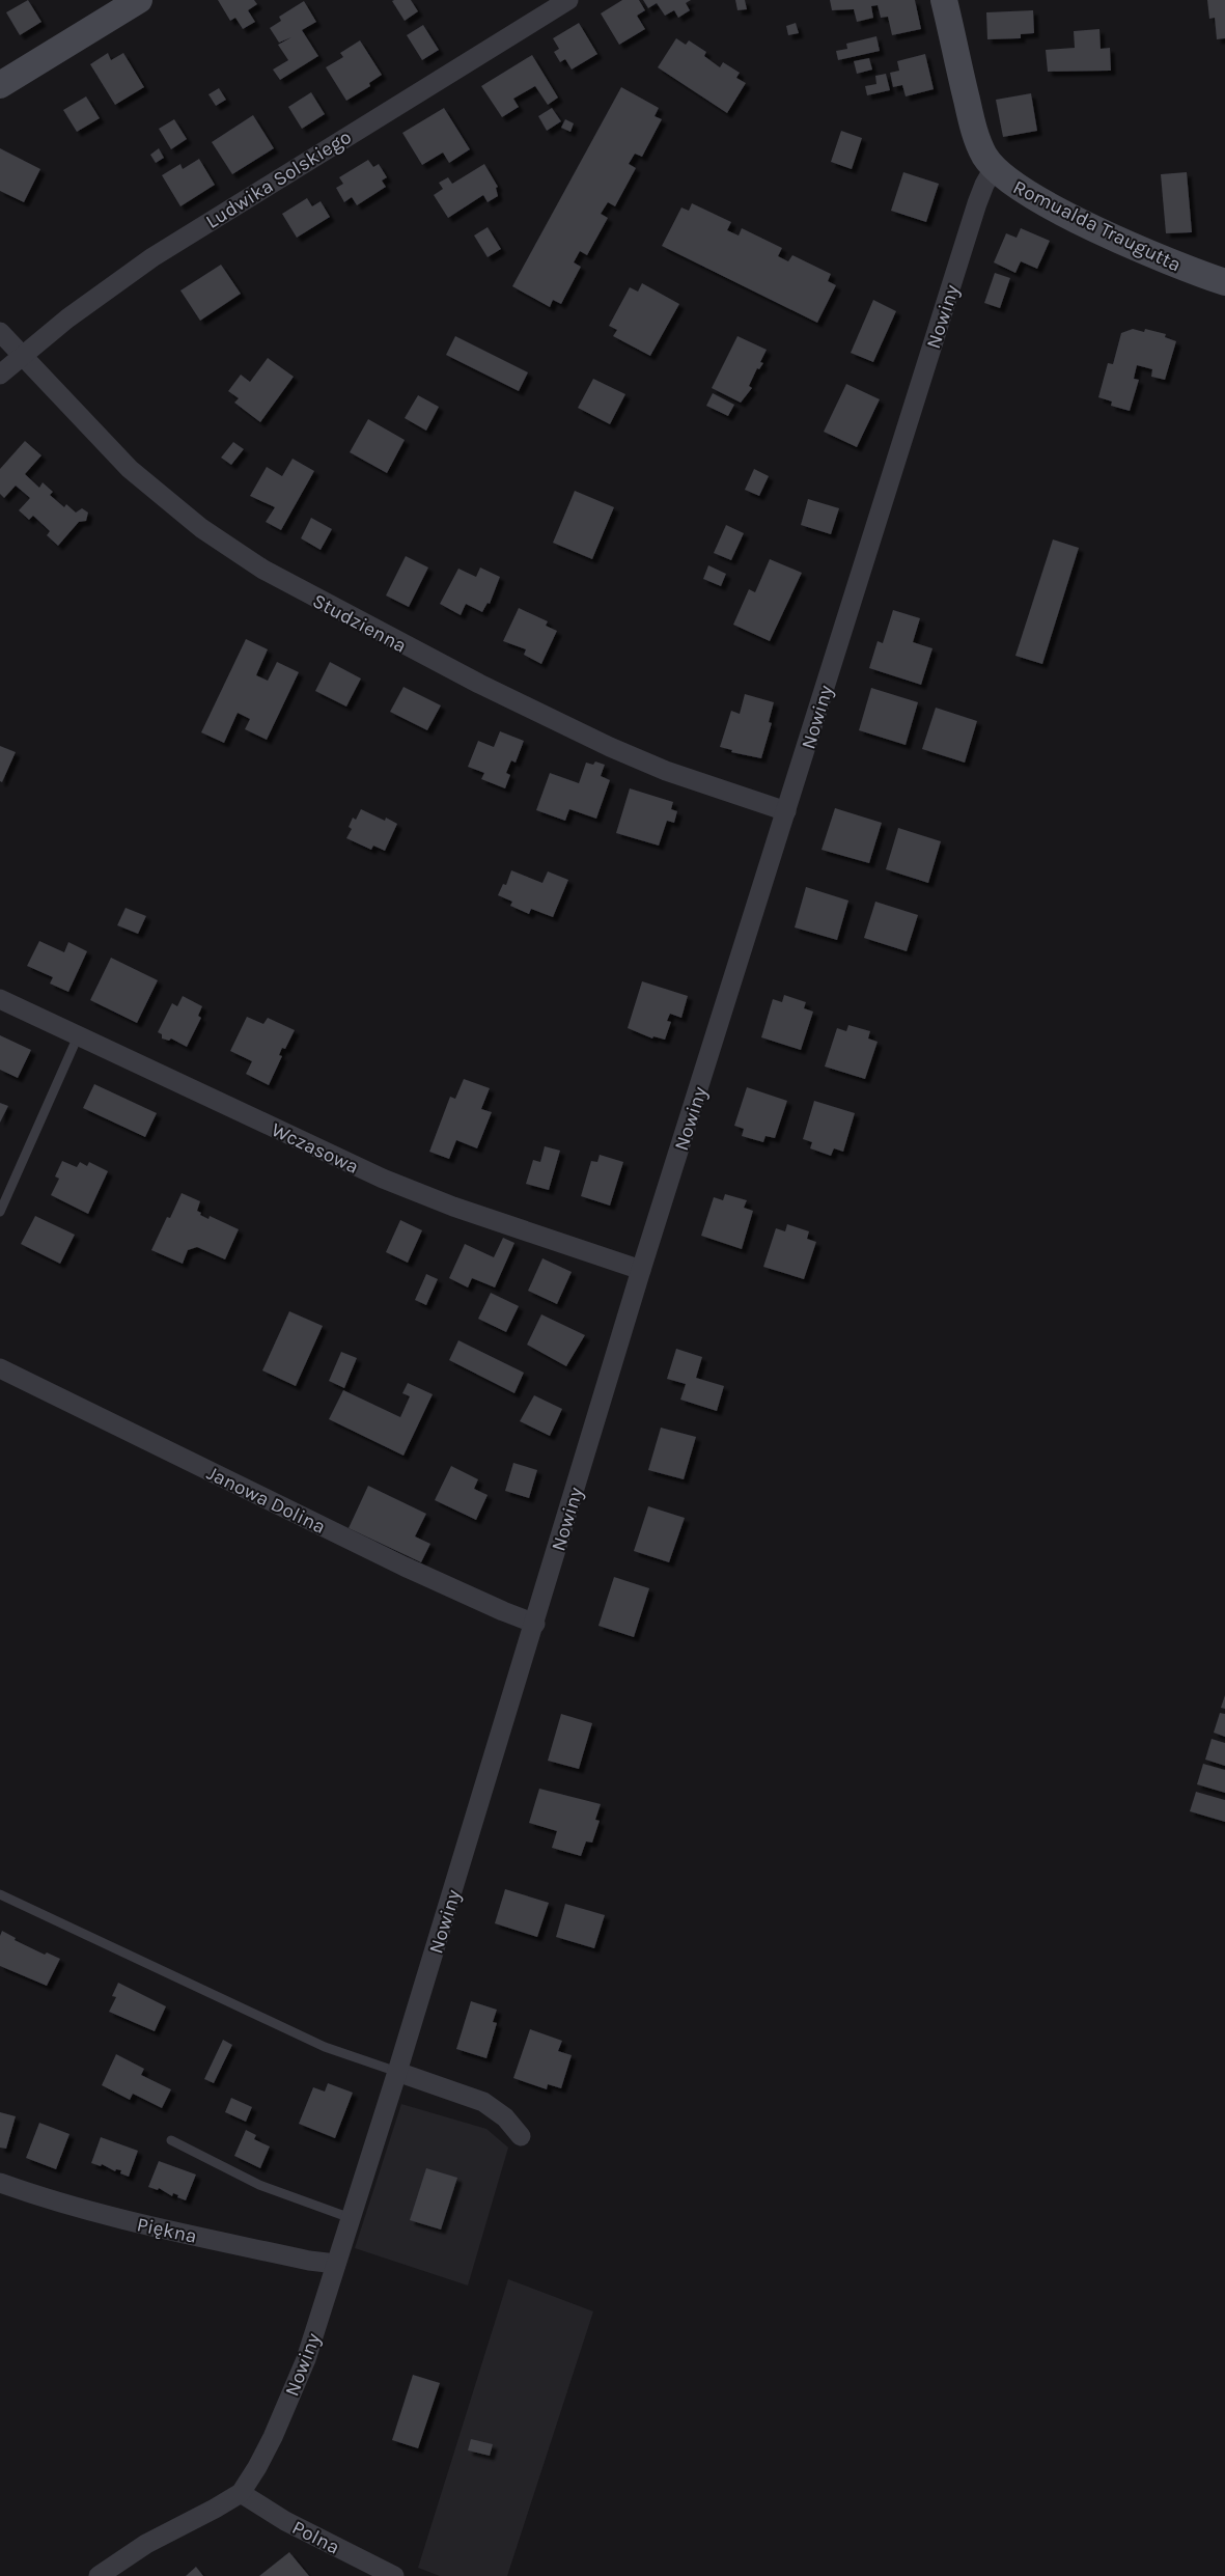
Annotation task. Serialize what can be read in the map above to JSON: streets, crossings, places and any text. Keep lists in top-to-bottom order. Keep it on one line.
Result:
{"streets":{"street":["Ludwika Solskiego","Romualda Traugutta","Nowiny","Studzienna","Wczasowa","Janowa Dolina","Piękna","Polna"]},"crossings":[["Ludwika Solskiego","Studzienna"],["Romualda Traugutta","Nowiny"],["Nowiny","Studzienna"],["Nowiny","Wczasowa"],["Nowiny","Janowa Dolina"],["Nowiny","Piękna"],["Nowiny","Polna"]]}
